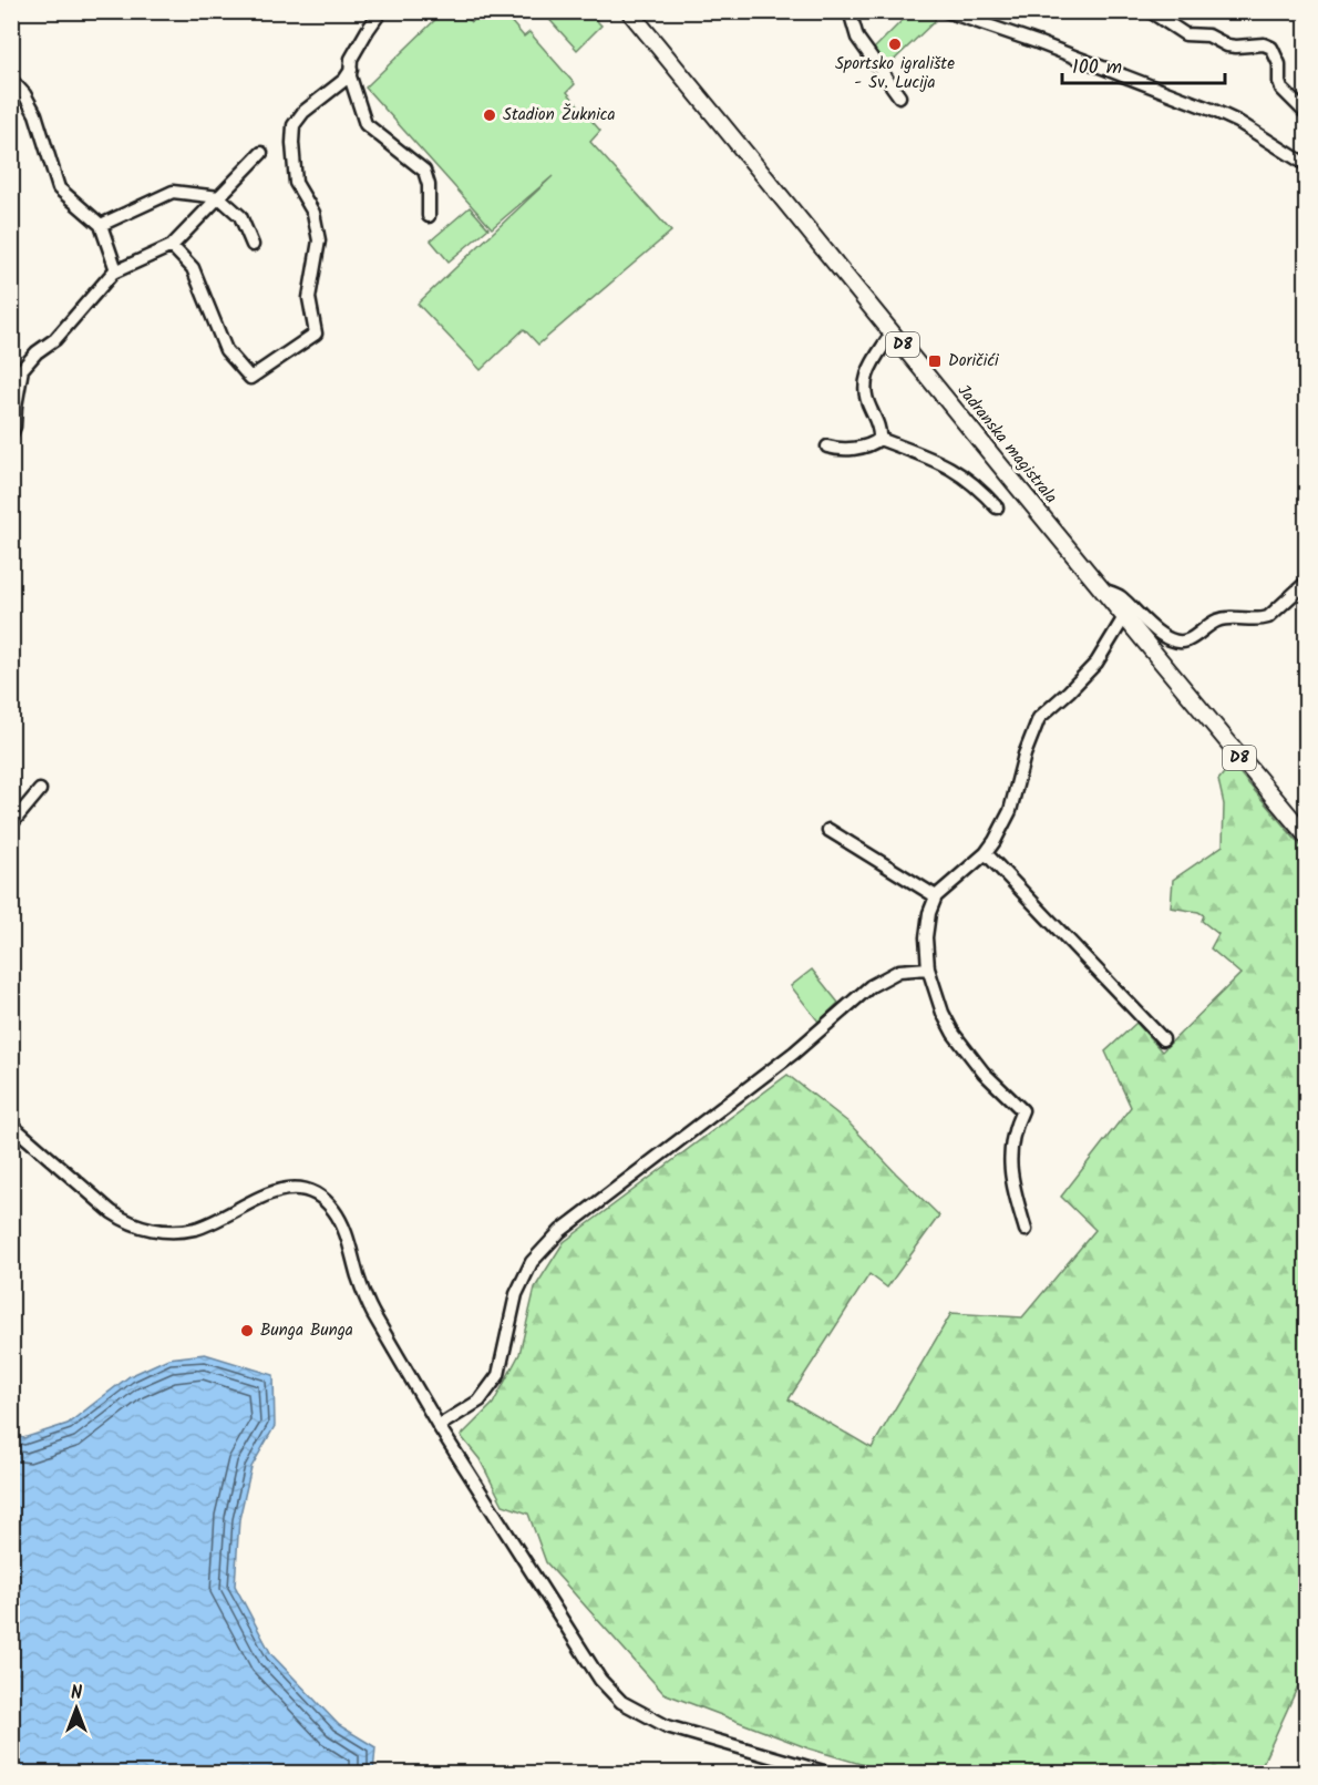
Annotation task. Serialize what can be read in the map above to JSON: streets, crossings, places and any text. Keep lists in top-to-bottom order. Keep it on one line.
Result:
{"streets":{"main road":["D8","Jadranska magistrala"]},"places":{"other":["Sportsko igralište - Sv. Lucija","Stadion Žuknica","Bunga Bunga"],"transit":["Doričići"]},"scale_bar":"100 m","north":"top"}
